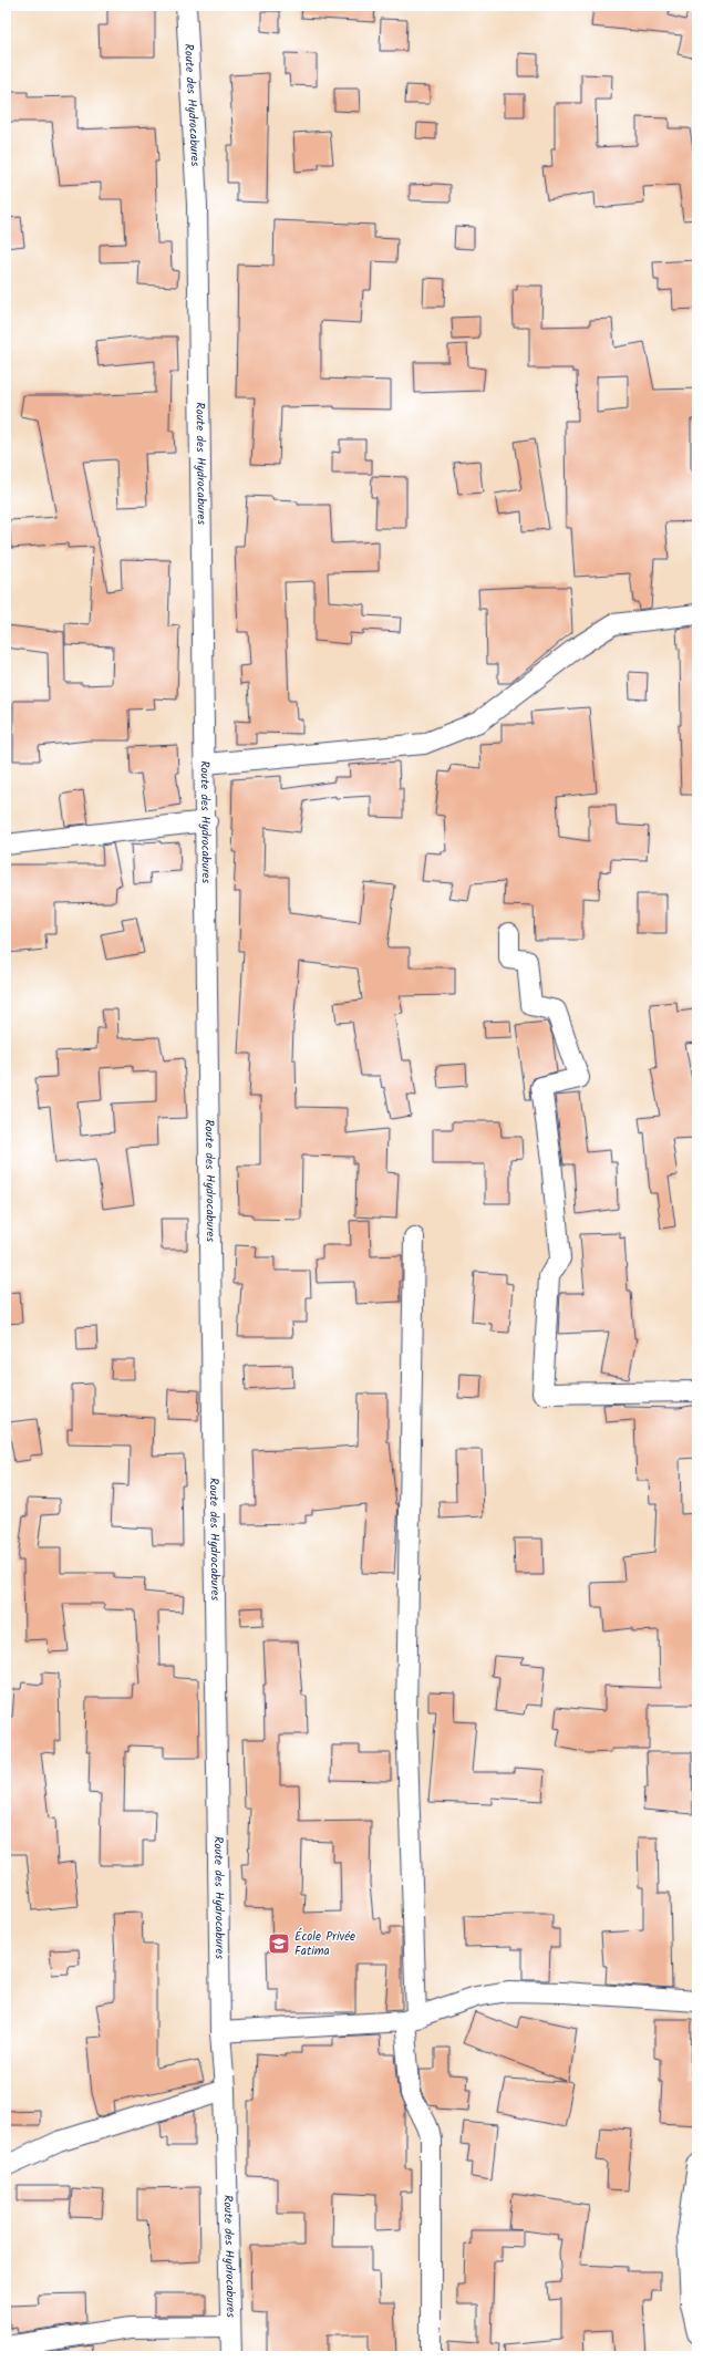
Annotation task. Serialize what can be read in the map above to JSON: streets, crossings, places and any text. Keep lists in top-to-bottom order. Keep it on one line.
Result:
{"streets":{"street":["Route des Hydrocabures"]},"places":{"school or university":["École Privée Fatima"]}}
